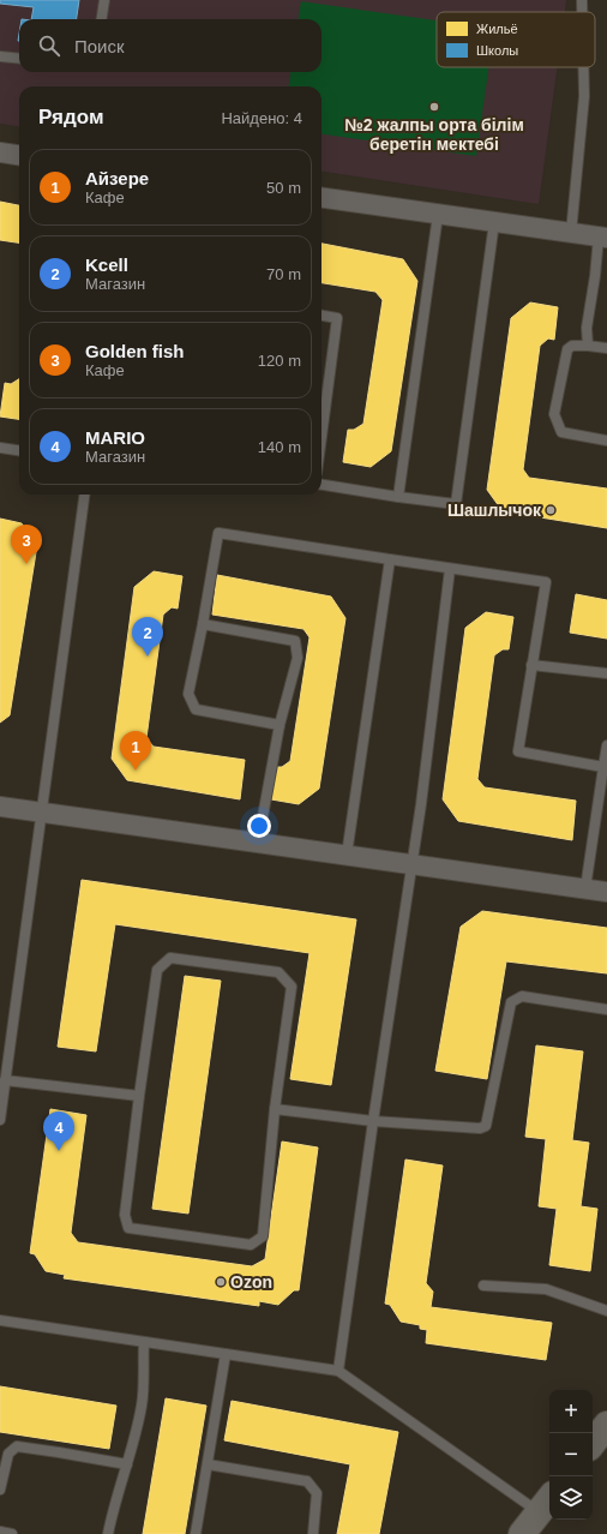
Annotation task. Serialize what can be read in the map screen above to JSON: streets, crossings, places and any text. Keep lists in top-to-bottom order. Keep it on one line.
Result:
{"places":["№2 жалпы орта білім беретін мектебі","Шашлычок","Ozon"],"legend":["Жильё","Школы"],"page":{"search":"Поиск","heading":["Рядом","Найдено: 4"],"list":[{"mark":"1","name":"Айзере","note":"Кафе","value":"50 m"},{"mark":"2","name":"Kcell","note":"Магазин","value":"70 m"},{"mark":"3","name":"Golden fish","note":"Кафе","value":"120 m"},{"mark":"4","name":"MARIO","note":"Магазин","value":"140 m"}],"pins":["3","2","1","4"],"map_buttons":["+","−"]}}
